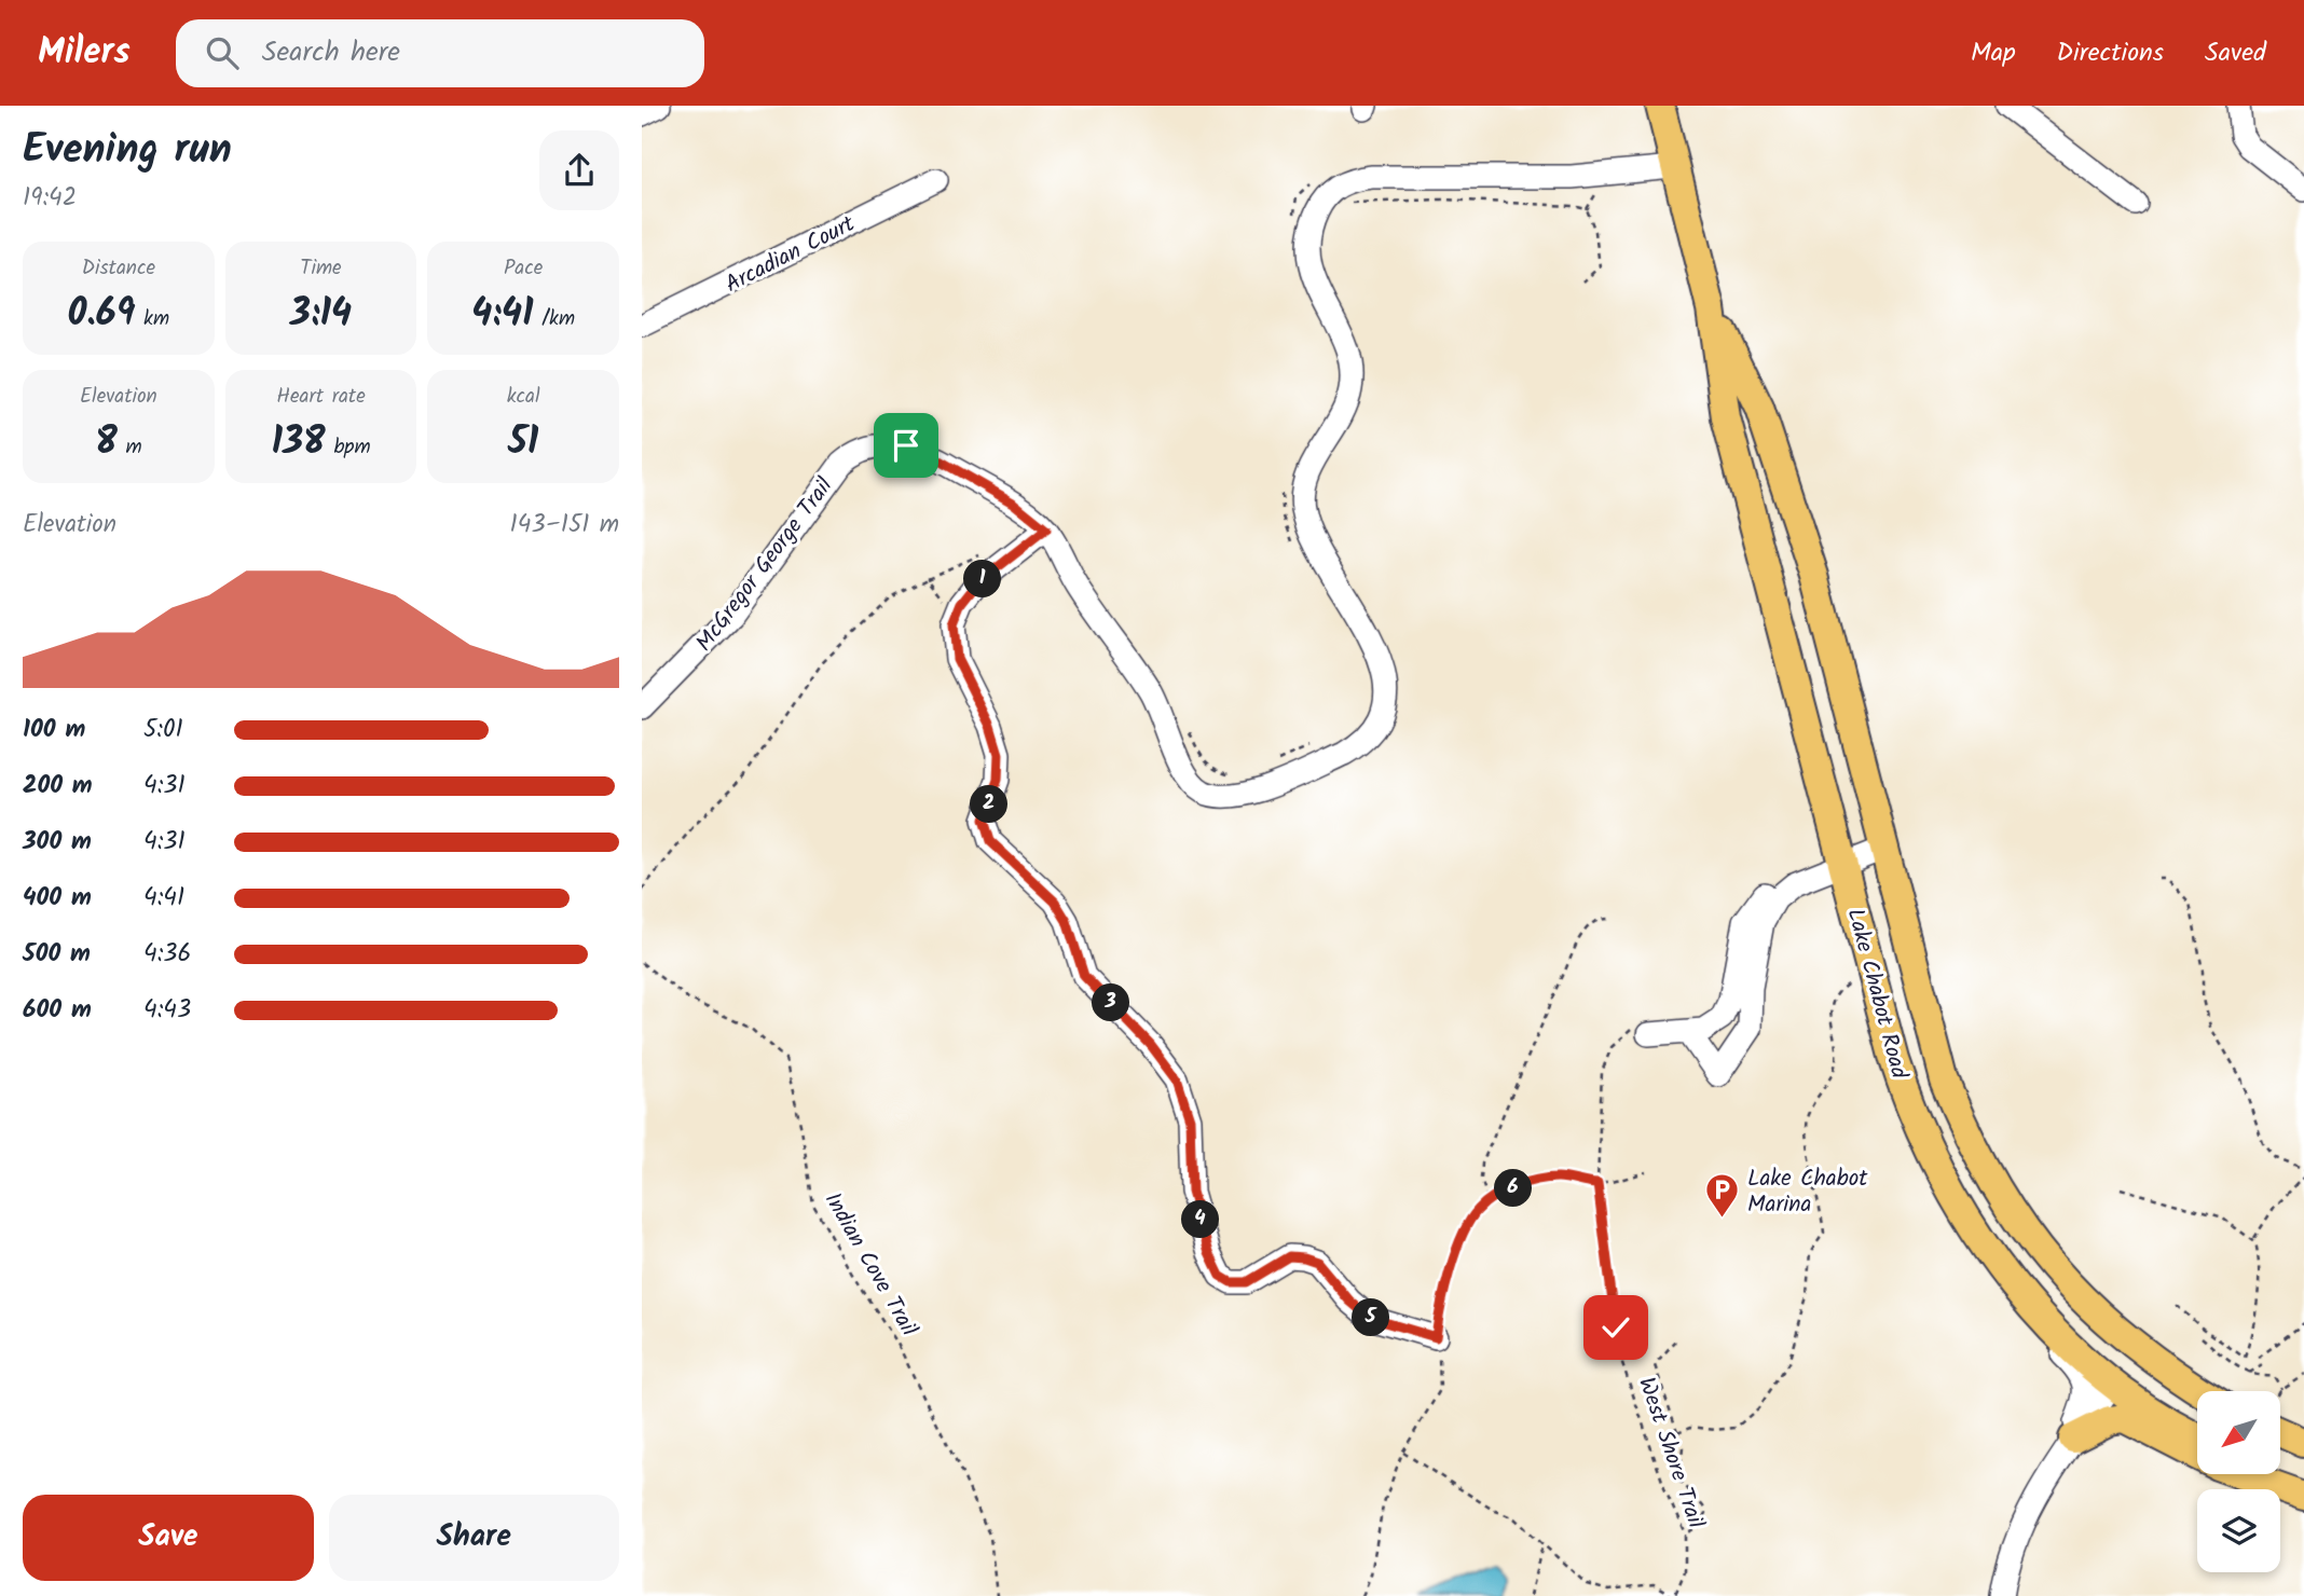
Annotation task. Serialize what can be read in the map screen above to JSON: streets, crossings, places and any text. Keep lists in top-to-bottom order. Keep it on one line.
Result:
{"streets":{"main road":["Lake Chabot Road"],"street":["Arcadian Court"],"path":["Indian Cove Trail","West Shore Trail"]},"places":{"parking":["Lake Chabot Marina"]},"north":"bottom left","page":{"header":"Milers","search":"Search here","nav":["Map","Directions","Saved"],"heading":["Evening run","19:42"],"stats":[["Distance","0.69 km"],["Time","3:14"],["Pace","4:41 /km"],["Elevation","8 m"],["Heart rate","138 bpm"],["kcal","51"]],"chart":["Elevation","143–151 m"],"pins":["1","2","3","6","4","5"],"list":[{"name":"100 m","note":"5:01"},{"name":"200 m","note":"4:31"},{"name":"300 m","note":"4:31"},{"name":"400 m","note":"4:41"},{"name":"500 m","note":"4:36"},{"name":"600 m","note":"4:43"}],"buttons":["Save","Share"]}}
